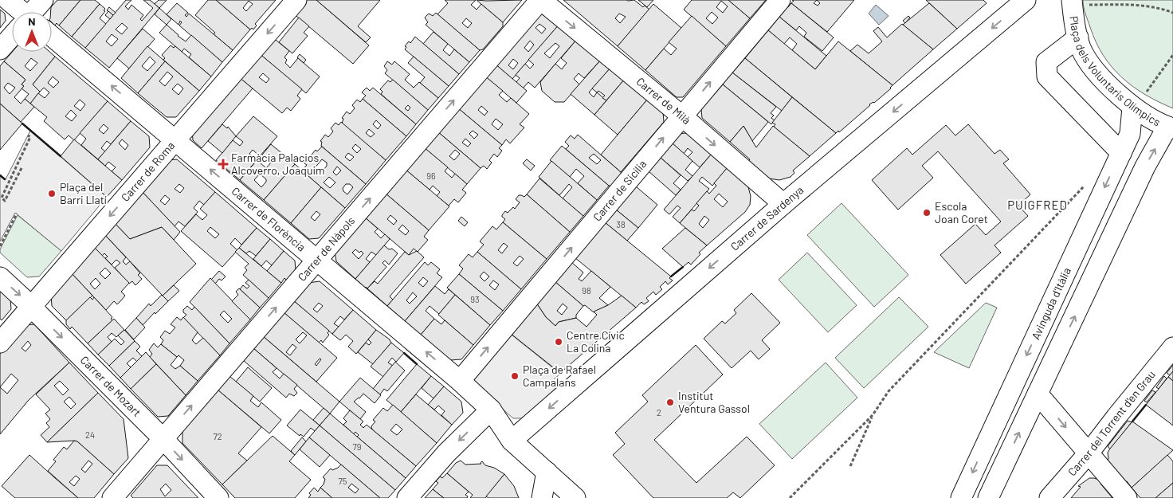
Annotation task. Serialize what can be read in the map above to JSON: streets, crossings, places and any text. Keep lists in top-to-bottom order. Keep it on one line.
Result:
{"streets":{"street":["Plaça dels Voluntaris Olímpics","Carrer de Milà","Carrer de Roma","Carrer de Sicília","Carrer de Sardenya","Carrer de Florència","Carrer de Nàpols","Avinguda d'Itàlia","Carrer de Mozart","Carrer del Torrent d'en Grau"]},"crossings":[["Plaça dels Voluntaris Olímpics","Avinguda d'Itàlia"],["Carrer de Milà","Carrer de Sicília"],["Carrer de Milà","Carrer de Sardenya"],["Carrer de Milà","Carrer de Nàpols"],["Carrer de Roma","Carrer de Florència"],["Carrer de Roma","Carrer de Mozart"],["Carrer de Sicília","Carrer de Florència"],["Carrer de Sardenya","Carrer de Florència"],["Carrer de Florència","Carrer de Nàpols"],["Carrer de Nàpols","Carrer de Mozart"]],"one_way":["Carrer de Milà","Carrer de Roma","Carrer de Sicília","Carrer de Sardenya","Carrer de Florència","Carrer de Nàpols","Carrer de Mozart"],"districts":["PUIGFRED"],"places":{"health":["Farmàcia Palacios Alcoverro, Joaquim"],"other":["Plaça del Barri Llatí","Escola Joan Coret","Centre Cívic La Colina","Plaça de Rafael Campalans","Institut Ventura Gassol"]},"house_numbers":["96","38","98","93","2","24","72","79","75"],"north":"top"}
